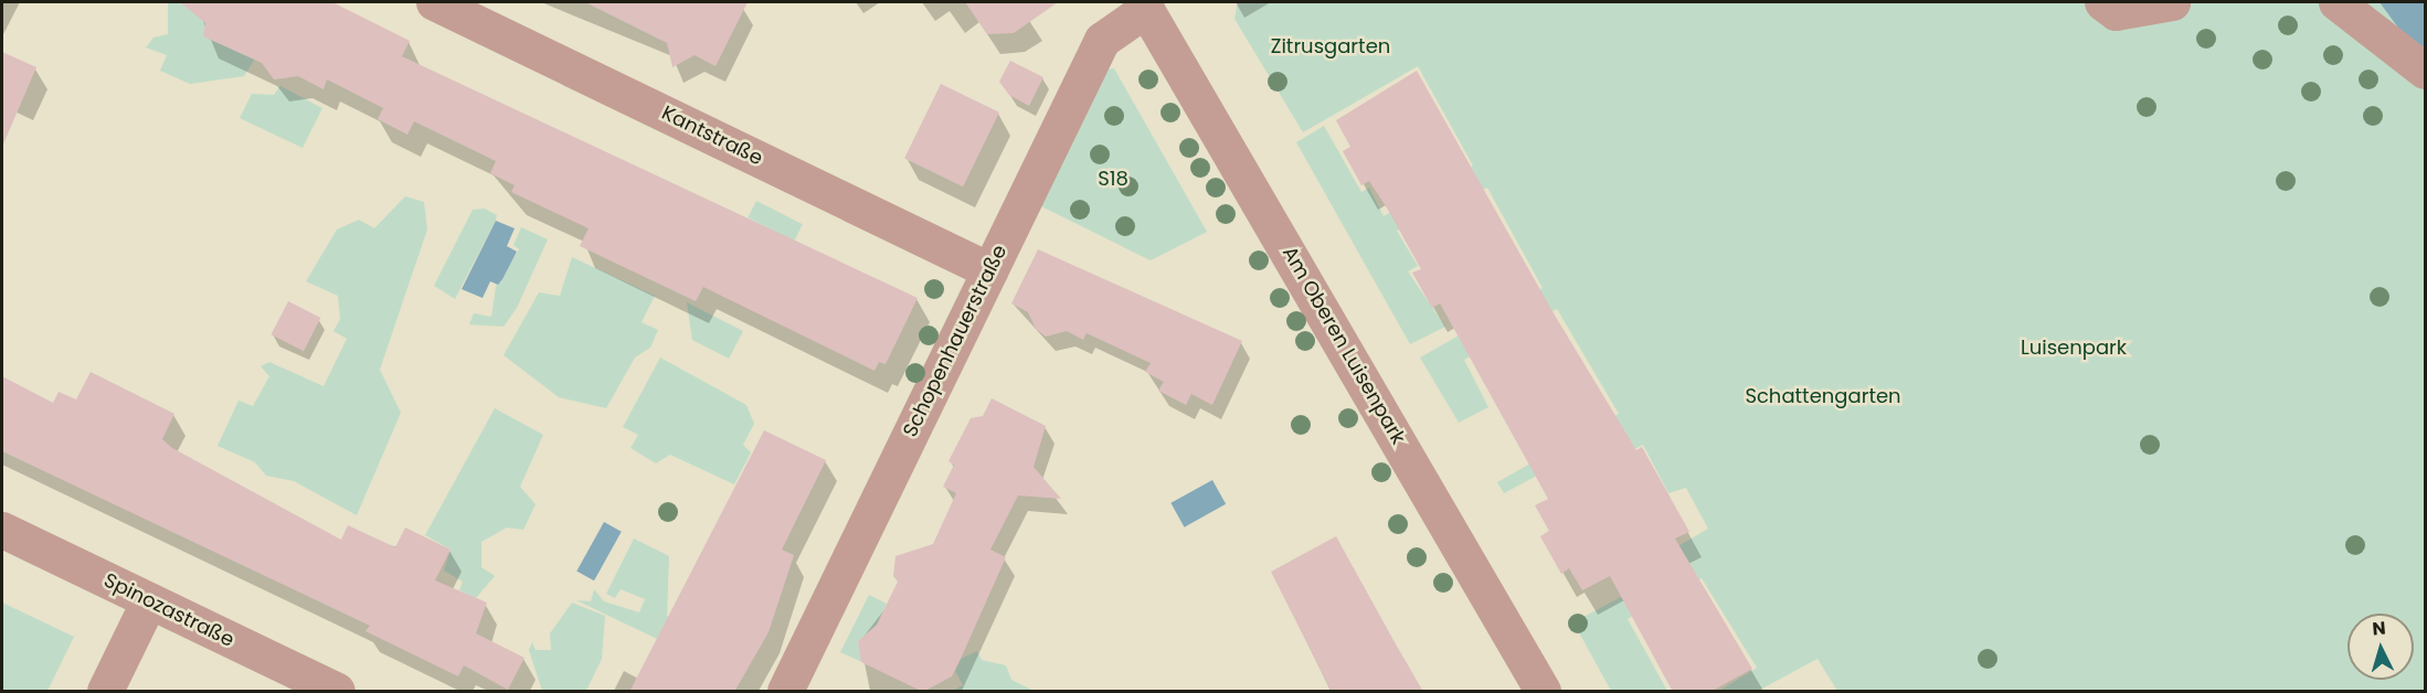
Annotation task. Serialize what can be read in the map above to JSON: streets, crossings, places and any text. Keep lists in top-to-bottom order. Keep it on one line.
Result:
{"streets":{"street":["Kantstraße","Schopenhauerstraße","Am Oberen Luisenpark","Spinozastraße"]},"crossings":[["Kantstraße","Schopenhauerstraße"],["Schopenhauerstraße","Am Oberen Luisenpark"]],"parks":["Zitrusgarten","S18","Luisenpark","Schattengarten"],"north":"top"}
